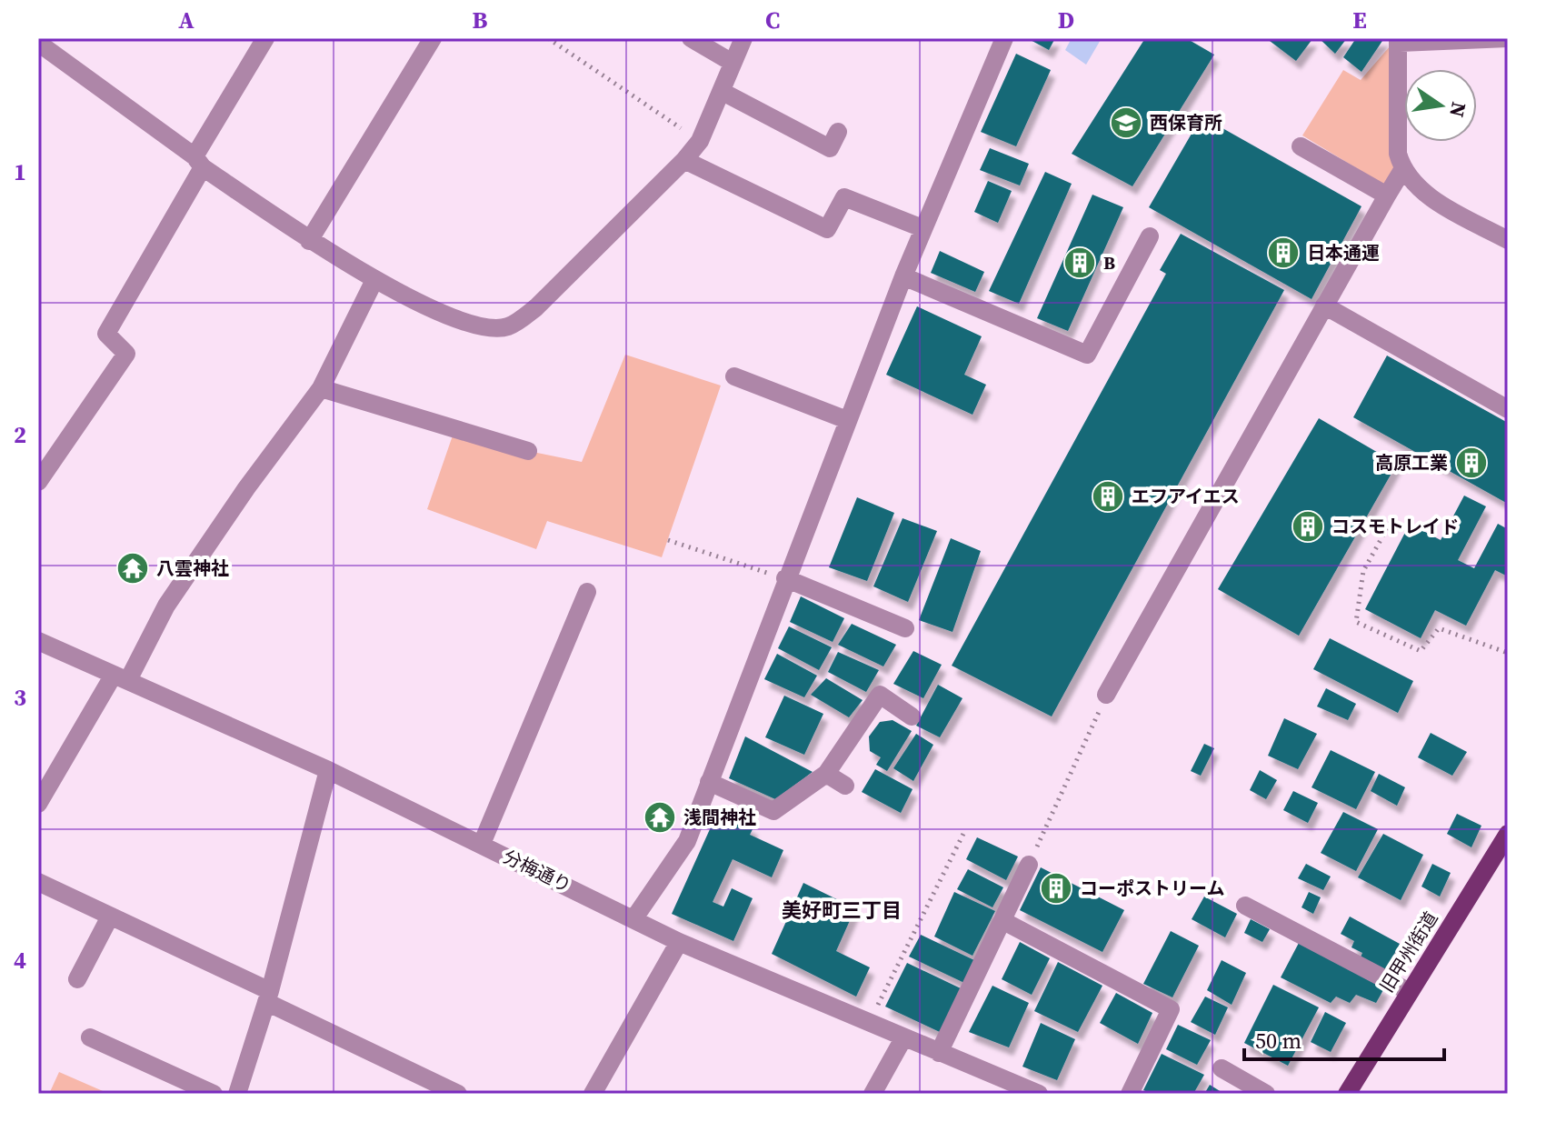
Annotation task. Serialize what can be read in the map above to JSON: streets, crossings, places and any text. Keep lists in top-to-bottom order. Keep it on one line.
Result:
{"streets":{"main road":["旧甲州街道"],"street":["分梅通り"]},"districts":["美好町三丁目"],"places":{"school or university":["西保育所"],"building":["日本通運","B","高原工業","エフアイエス","コスモトレイド","コーポストリーム"],"temple":["八雲神社","浅間神社"]},"scale_bar":"50 m","north":"right","grid":{"columns":["A","B","C","D","E"],"rows":["1","2","3","4"]}}
